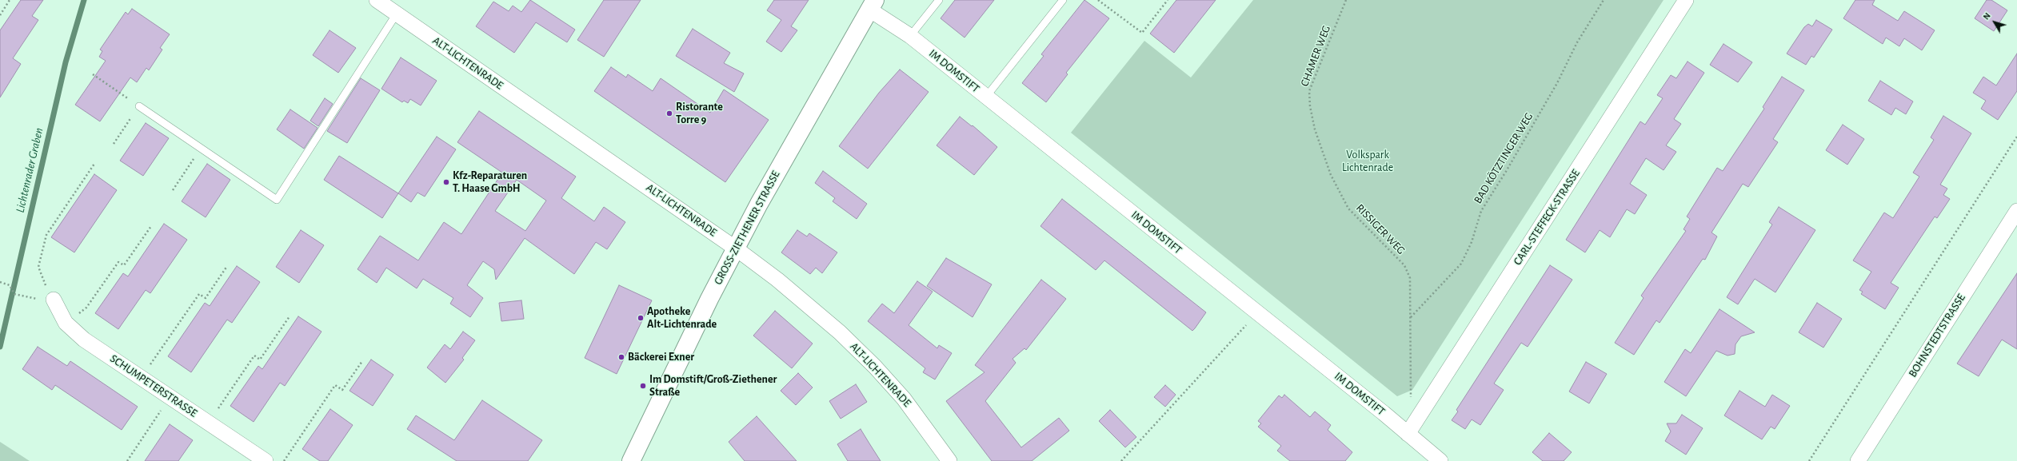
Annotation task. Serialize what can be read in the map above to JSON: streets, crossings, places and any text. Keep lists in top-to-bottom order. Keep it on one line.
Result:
{"streets":{"street":["ALT-LICHTENRADE","IM DOMSTIFT","CARL-STEFFECK-STRASSE","GROSS-ZIETHENER STRASSE","BOHNSTEDTSTRASSE","SCHUMPETERSTRASSE"],"path":["CHAMER WEG","BAD KÖTZTINGER WEG","RISSIGER WEG"]},"crossings":[["CHAMER WEG","RISSIGER WEG"],["ALT-LICHTENRADE","GROSS-ZIETHENER STRASSE"],["IM DOMSTIFT","CARL-STEFFECK-STRASSE"],["IM DOMSTIFT","GROSS-ZIETHENER STRASSE"],["BAD KÖTZTINGER WEG","RISSIGER WEG"]],"water":["Lichtenrader Graben"],"parks":["Volkspark Lichtenrade"],"places":["Ristorante Torre 9","Kfz-Reparaturen T. Haase GmbH","Apotheke Alt-Lichtenrade","Bäckerei Exner","Im Domstift/Groß-Ziethener Straße"],"north":"top left"}
